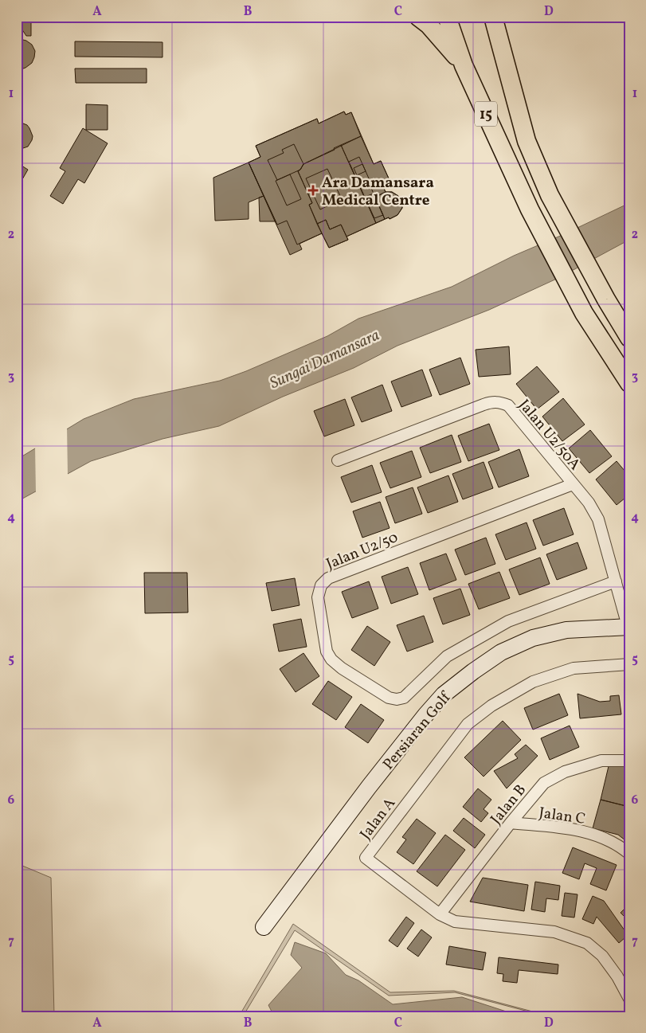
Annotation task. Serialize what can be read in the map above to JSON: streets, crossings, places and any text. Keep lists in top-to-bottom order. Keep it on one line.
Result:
{"streets":{"main road":["15"],"street":["Jalan U2/50A","Jalan U2/50","Persiaran Golf","Jalan B","Jalan C","Jalan A"]},"crossings":[["Jalan U2/50A","Jalan U2/50"],["Jalan U2/50A","Persiaran Golf"],["Jalan B","Jalan C"],["Jalan B","Jalan A"]],"water":["Sungai Damansara"],"places":{"health":["Ara Damansara Medical Centre"]},"grid":{"columns":["A","B","C","D"],"rows":["1","2","3","4","5","6","7"]}}
